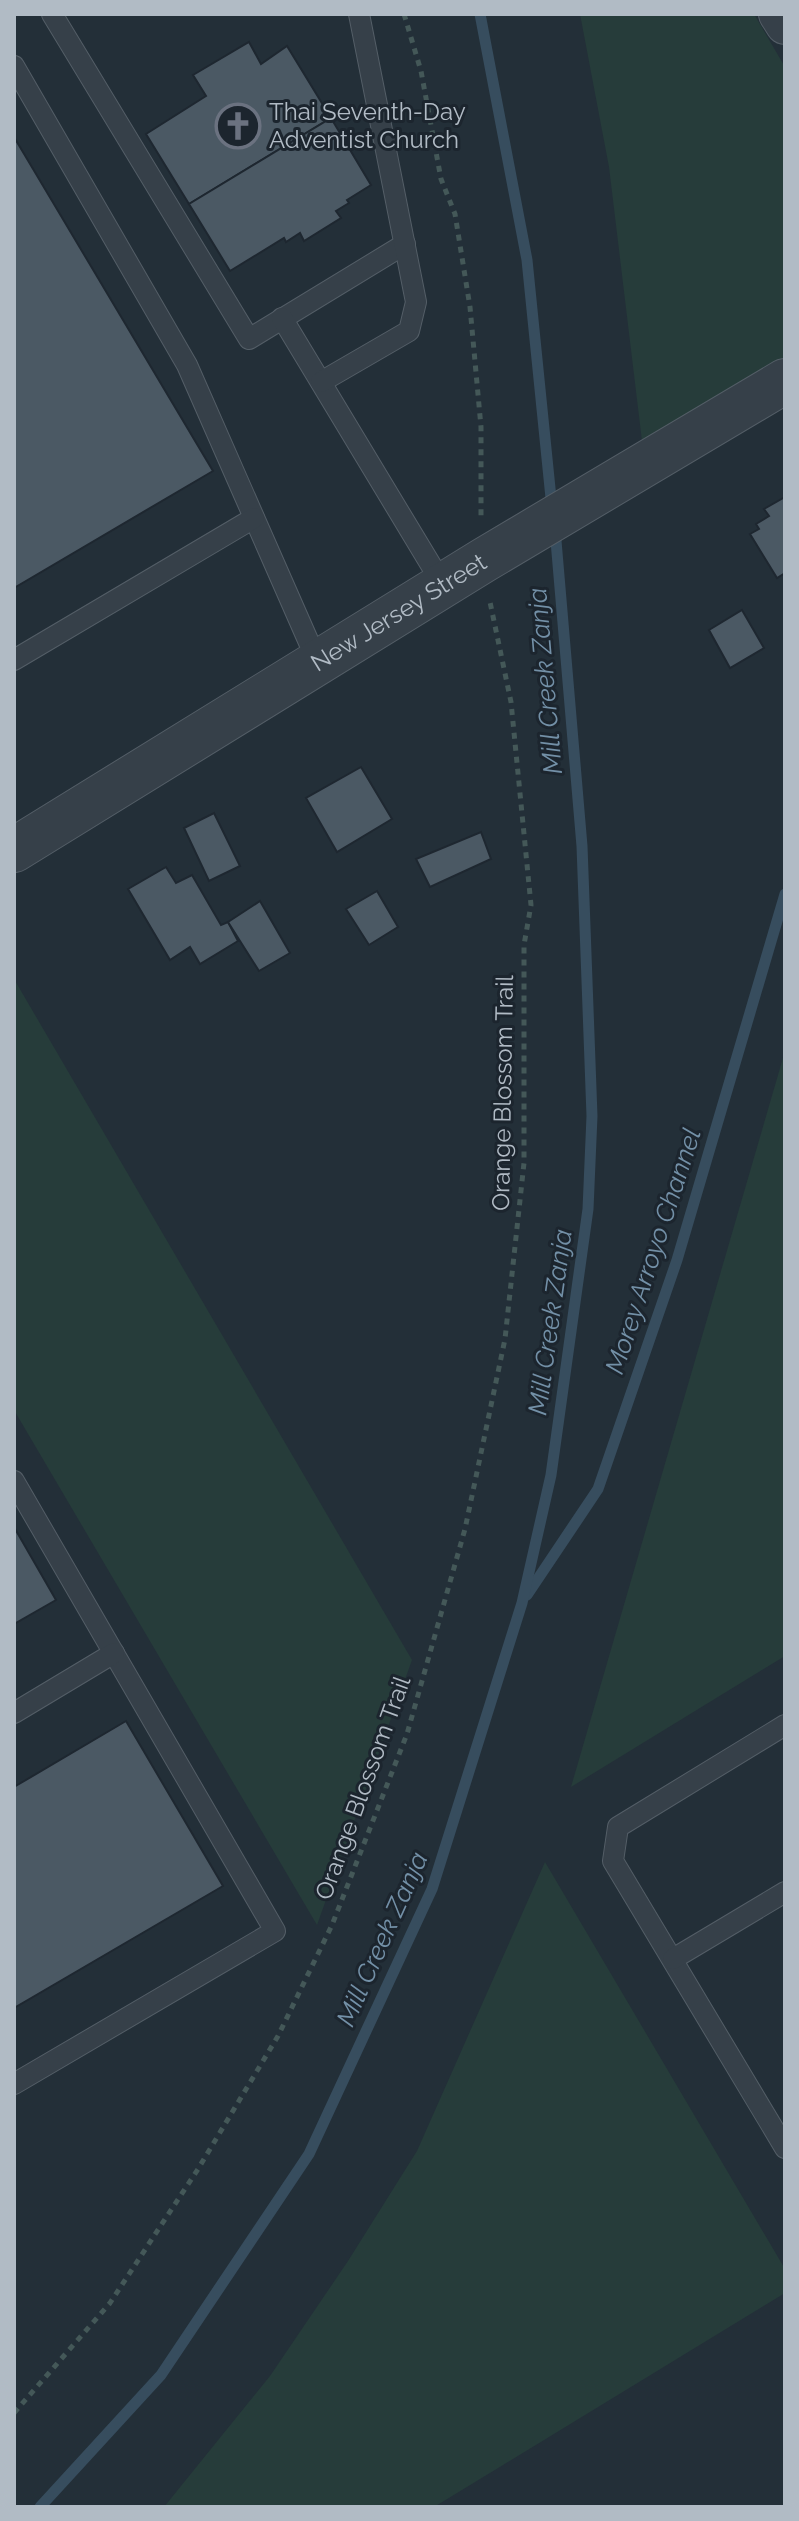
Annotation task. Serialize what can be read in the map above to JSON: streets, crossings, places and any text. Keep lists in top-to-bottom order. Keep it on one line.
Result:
{"streets":{"street":["New Jersey Street"],"path":["Orange Blossom Trail"]},"water":["Mill Creek Zanja","Morey Arroyo Channel"],"places":{"church":["Thai Seventh-Day Adventist Church"]}}
